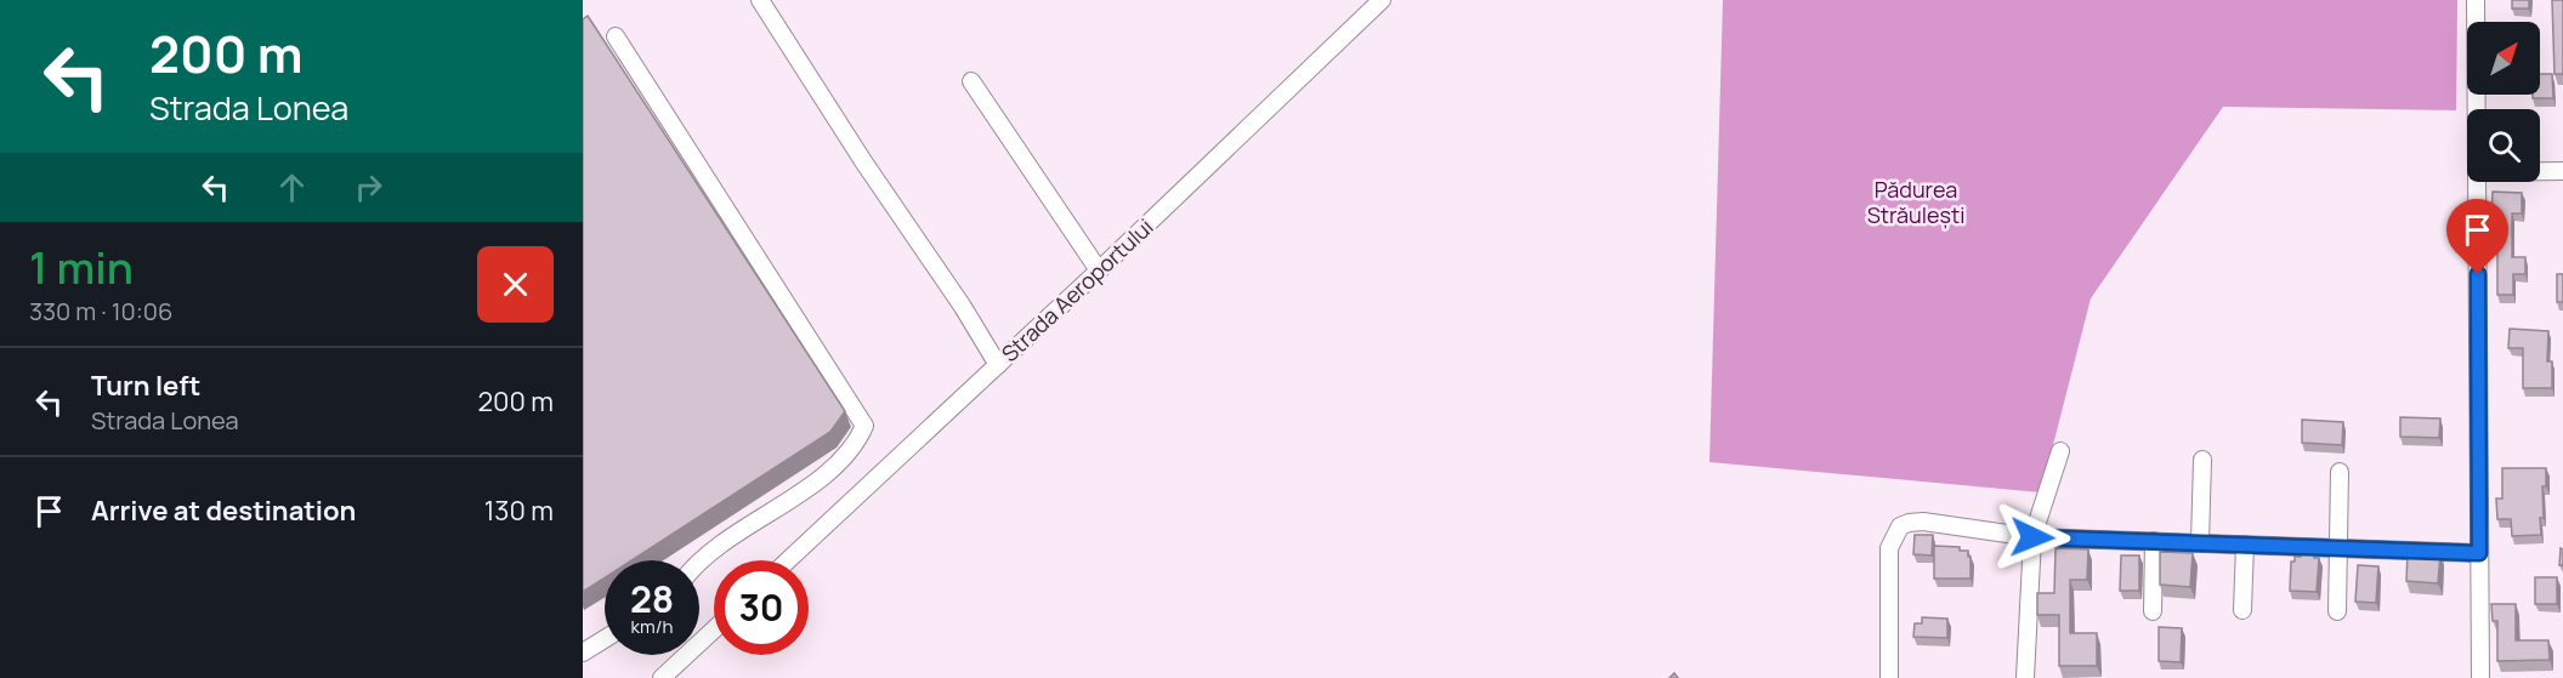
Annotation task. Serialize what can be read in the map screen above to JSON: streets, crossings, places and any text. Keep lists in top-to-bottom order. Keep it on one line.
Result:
{"streets":{"street":["Strada Aeroportului"]},"parks":["Pădurea Străulești"],"north":"top right","page":{"turn":["200 m","Strada Lonea"],"heading":["1 min","330 m · 10:06"],"list":[{"name":"Turn left","note":"Strada Lonea","value":"200 m"},{"name":"Arrive at destination","value":"130 m"}],"speed":"28 km/h","limit":"30"}}
